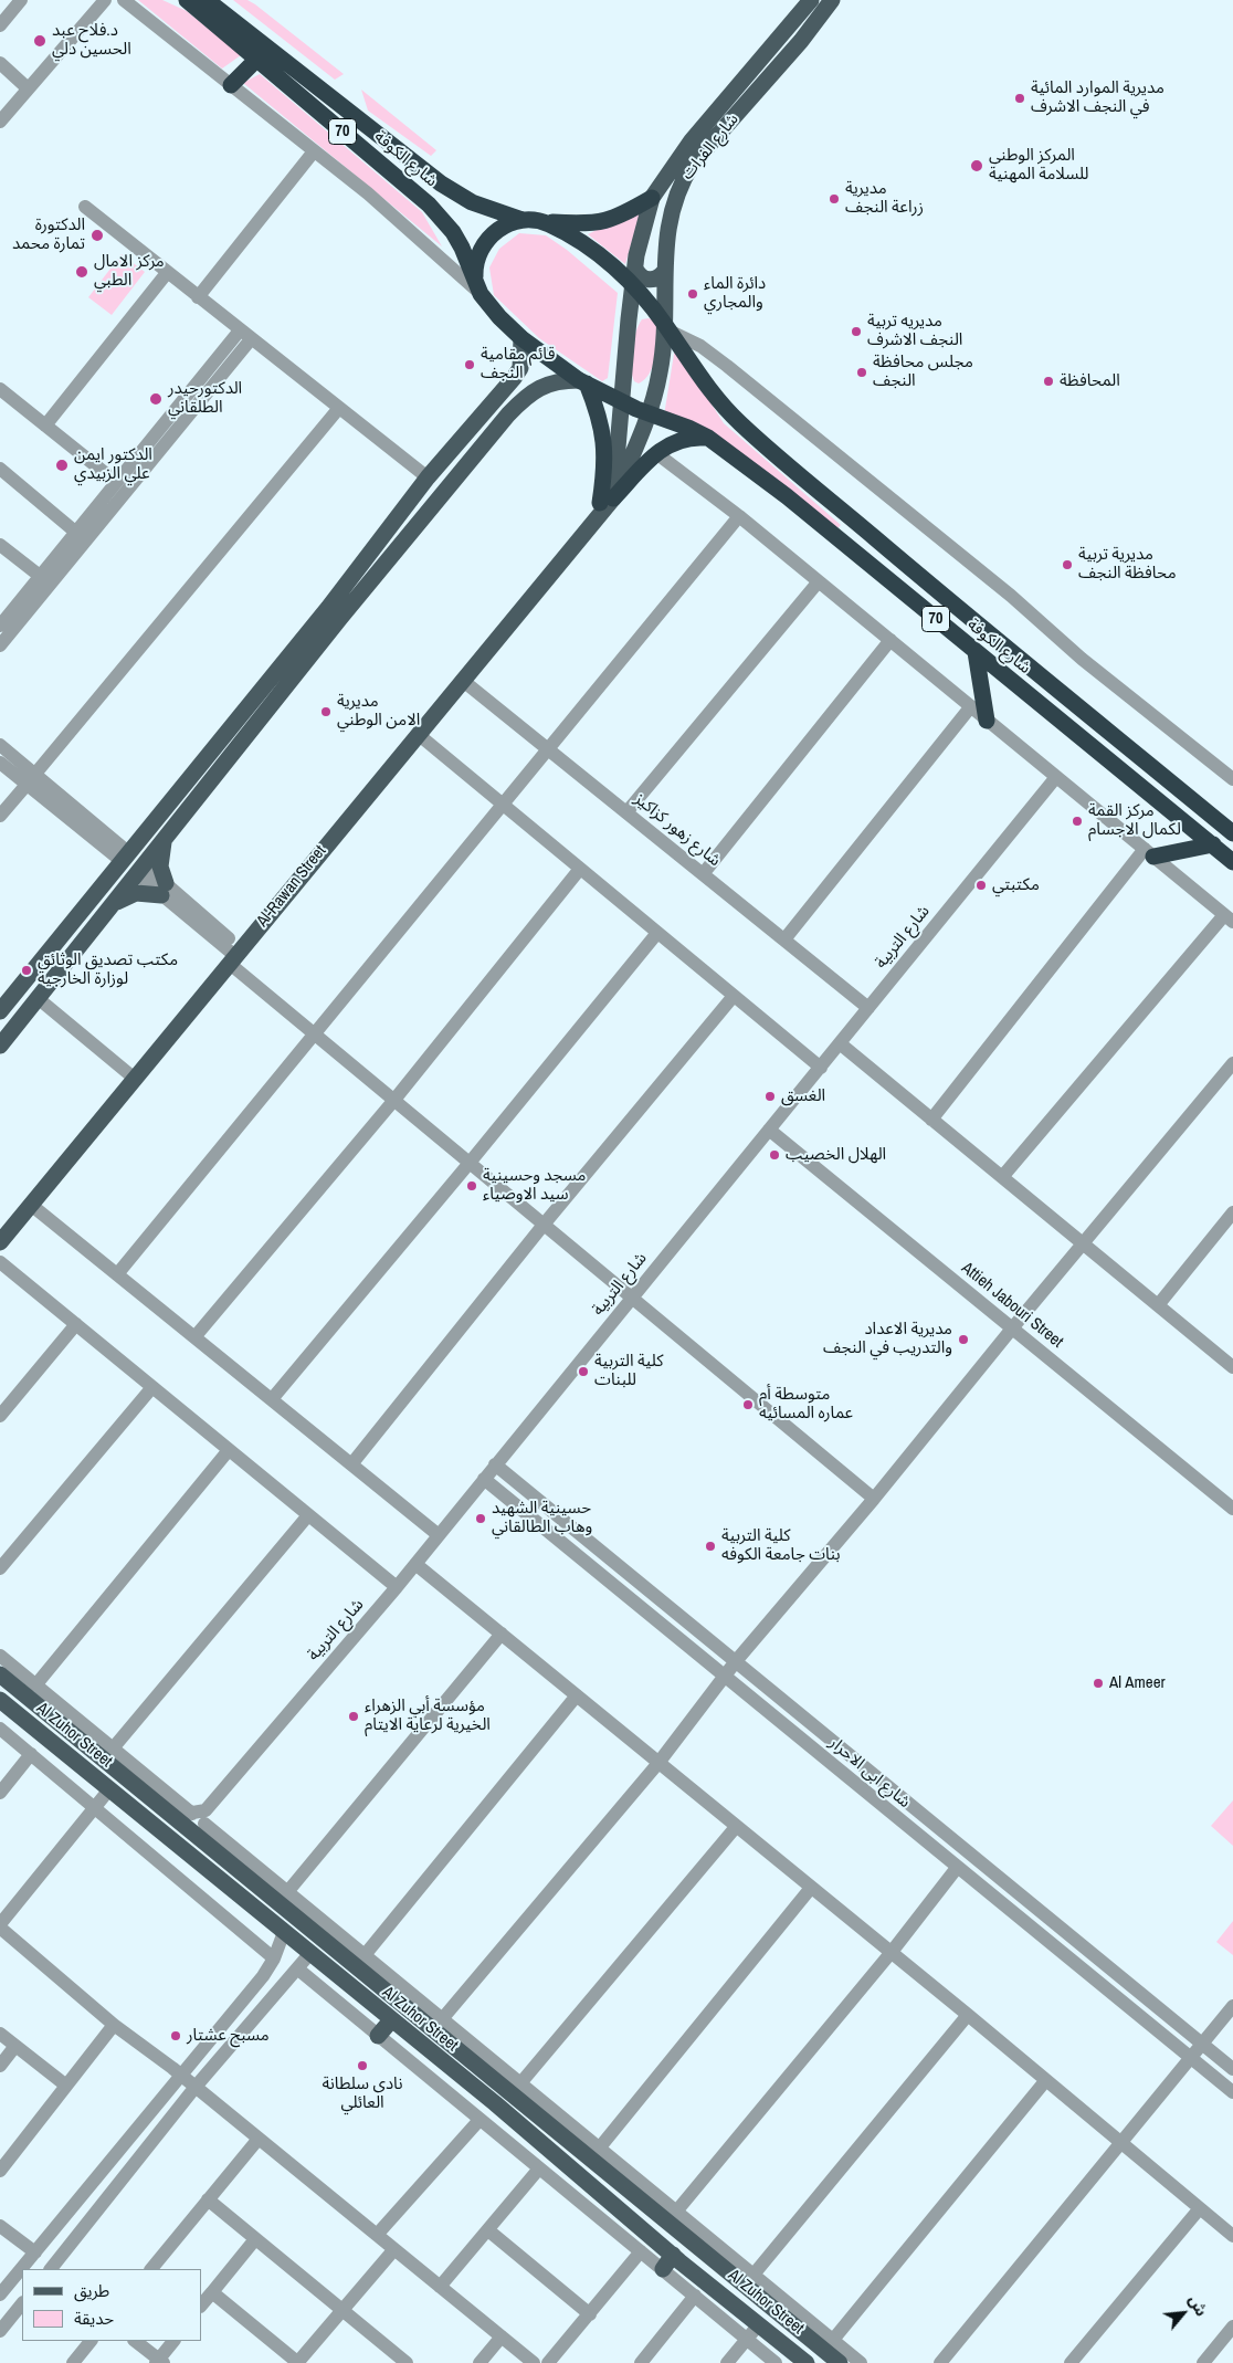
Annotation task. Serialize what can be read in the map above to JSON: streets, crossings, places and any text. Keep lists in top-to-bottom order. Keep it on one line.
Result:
{"streets":{"highway":["70","شارع الكوفة"],"main road":["شارع الفرات","Al-Rawan Street","Al Zuhor Street"],"street":["شارع زهور كزاكيز","شارع التربية","Attieh Jabouri Street","شارع ابی الاحرار"]},"crossings":[["70","شارع الفرات"],["70","شارع الكوفة"],["70","Al-Rawan Street"],["شارع الفرات","شارع الكوفة"],["شارع الفرات","Al-Rawan Street"],["شارع الكوفة","Al-Rawan Street"],["شارع زهور كزاكيز","Al-Rawan Street"],["شارع زهور كزاكيز","شارع التربية"],["شارع التربية","Attieh Jabouri Street"],["شارع التربية","شارع ابی الاحرار"]],"places":["د.فلاح عبد الحسين دلي","مديرية الموارد المائية في النجف الاشرف","المركز الوطني للسلامة المهنية","مديرية زراعة النجف","الدكتورة تمارة محمد","مركز الامال الطبي","دائرة الماء والمجاري","مديريه تربية النجف الاشرف","قائم مقامية النجف","مجلس محافظة النجف","المحافظة","الدكتورحيدر الطلقاني","الدكتور ايمن علي الزبيدي","مديرية تربية محافظة النجف","مديرية الامن الوطني","مركز القمة لكمال الاجسام","مكتبتي","مكتب تصديق الوثائق لوزارة الخارجية","الغسق","الهلال الخصيب","مسجد وحسينية سيد الاوصياء","مديرية الاعداد والتدريب في النجف","كلية التربية للبنات","متوسطة أم عماره المسائيه","حسينية الشهيد وهاب الطالقاني","كلية التربية بنات جامعة الكوفه","Al Ameer","مؤسسة أبي الزهراء الخيرية لرعاية الايتام","مسبح عشتار","نادي سلطانة العائلي"],"legend":["طريق","حديقة"],"north":"top right"}
